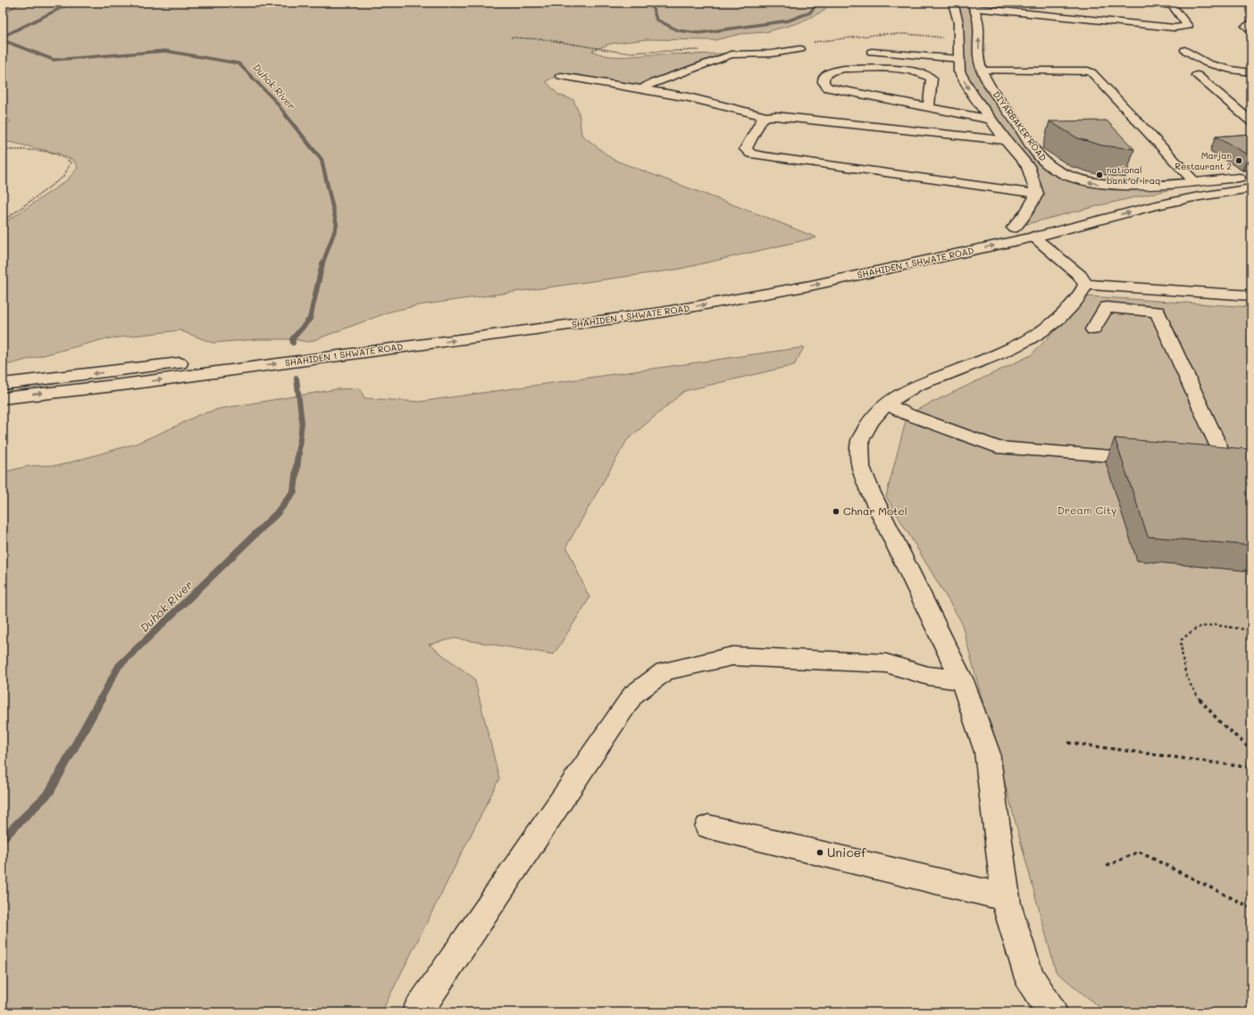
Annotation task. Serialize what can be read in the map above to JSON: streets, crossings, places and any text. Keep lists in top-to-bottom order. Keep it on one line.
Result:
{"streets":{"main road":["DIYARBAKER ROAD","SHAHIDEN 1 SHWATE ROAD"]},"crossings":[["DIYARBAKER ROAD","SHAHIDEN 1 SHWATE ROAD"]],"water":["Duhok River"],"parks":["Dream City"],"places":["Marjan Restaurant 2","national bank of iraq","Chnar Motel","Unicef"]}
